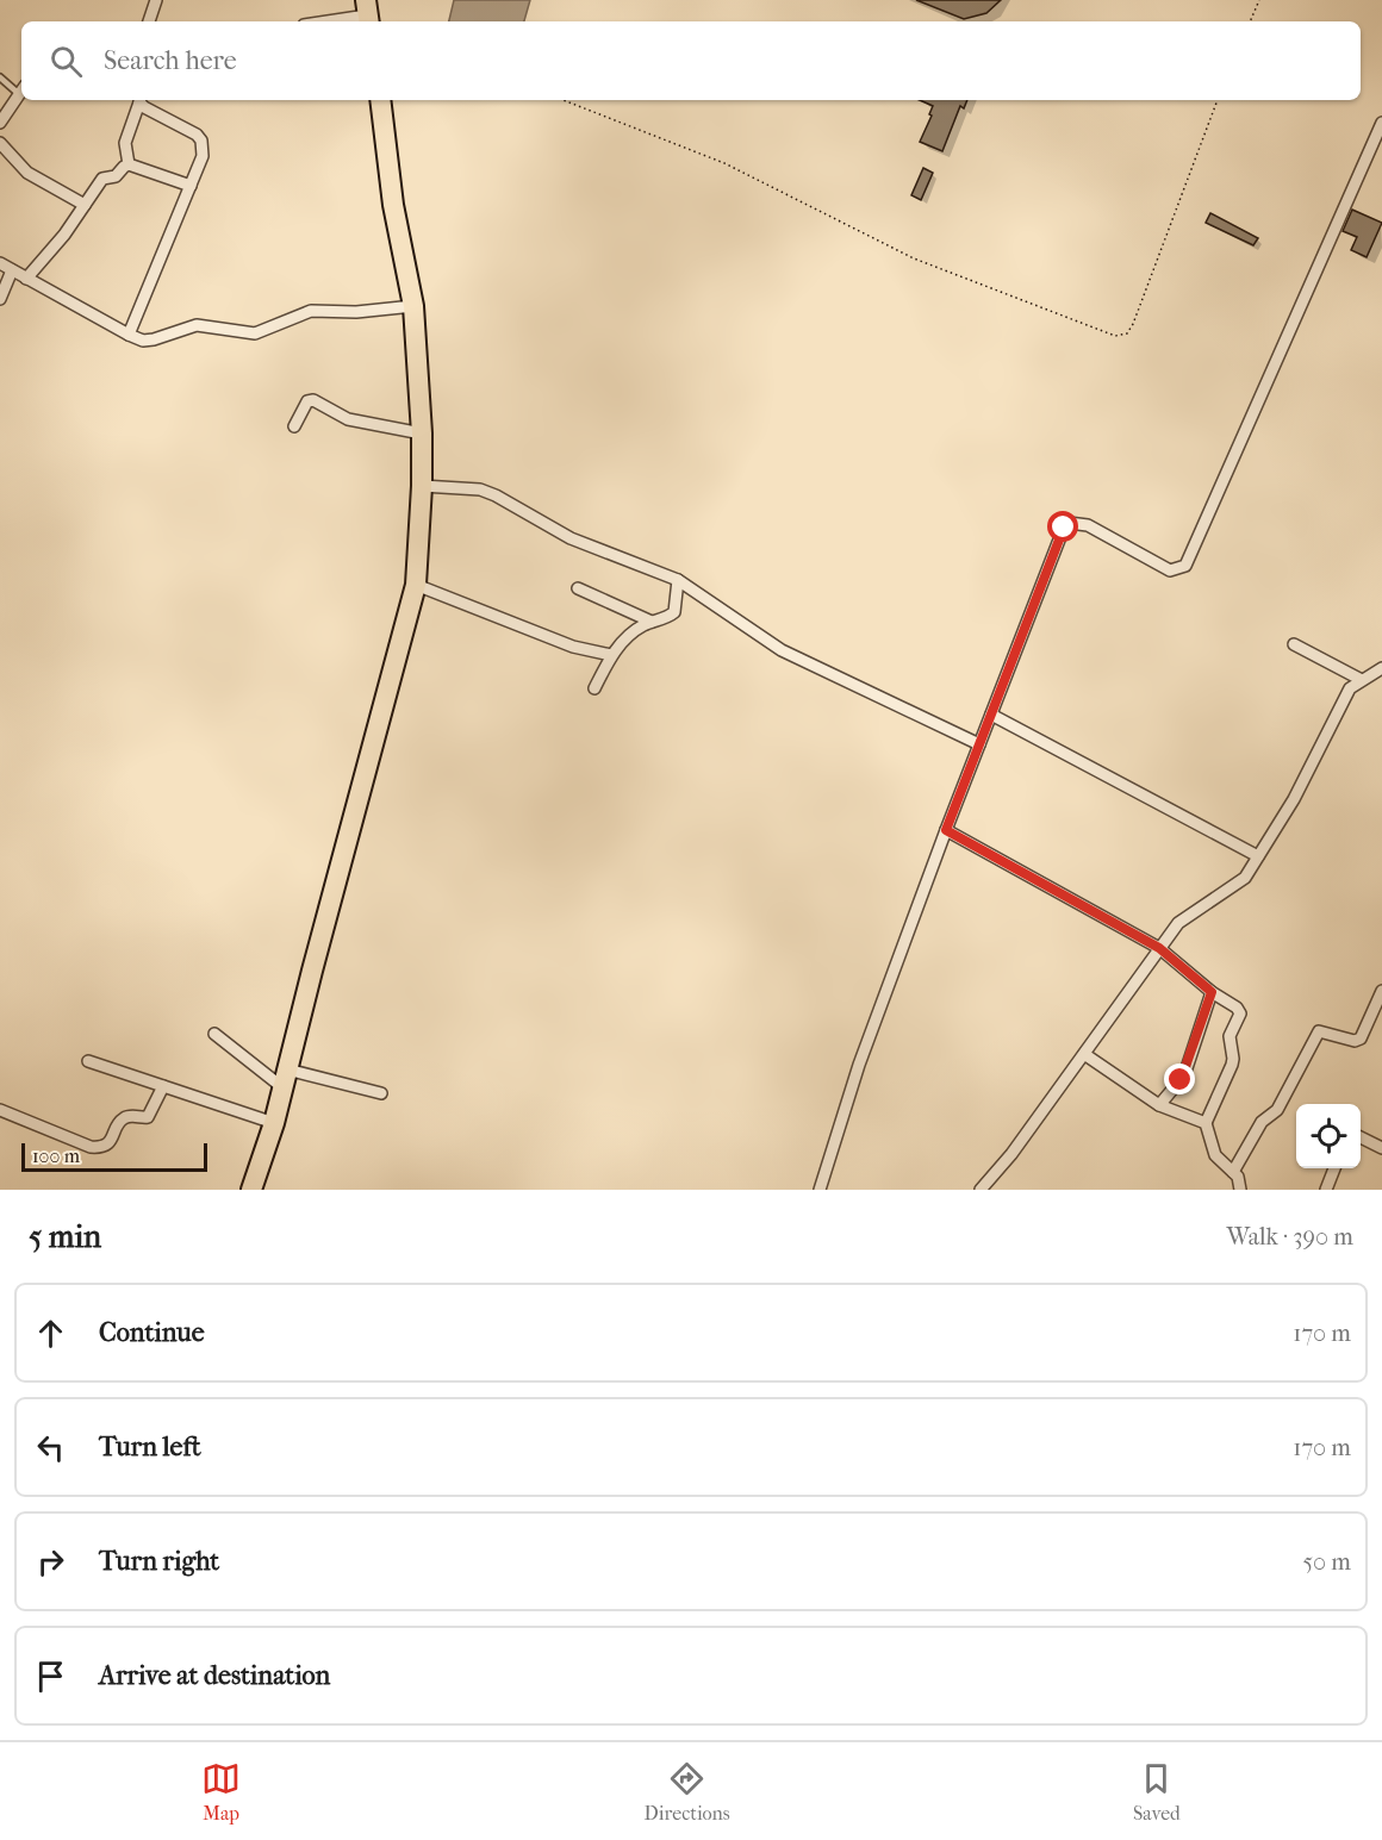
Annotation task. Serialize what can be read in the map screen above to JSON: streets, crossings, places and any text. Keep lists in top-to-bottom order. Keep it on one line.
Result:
{"scale_bar":"100 m","page":{"search":"Search here","scale":"100 m","heading":["5 min","Walk · 390 m"],"list":[["Continue","170 m"],["Turn left","170 m"],["Turn right","50 m"],"Arrive at destination"],"nav":["Map","Directions","Saved"]}}
